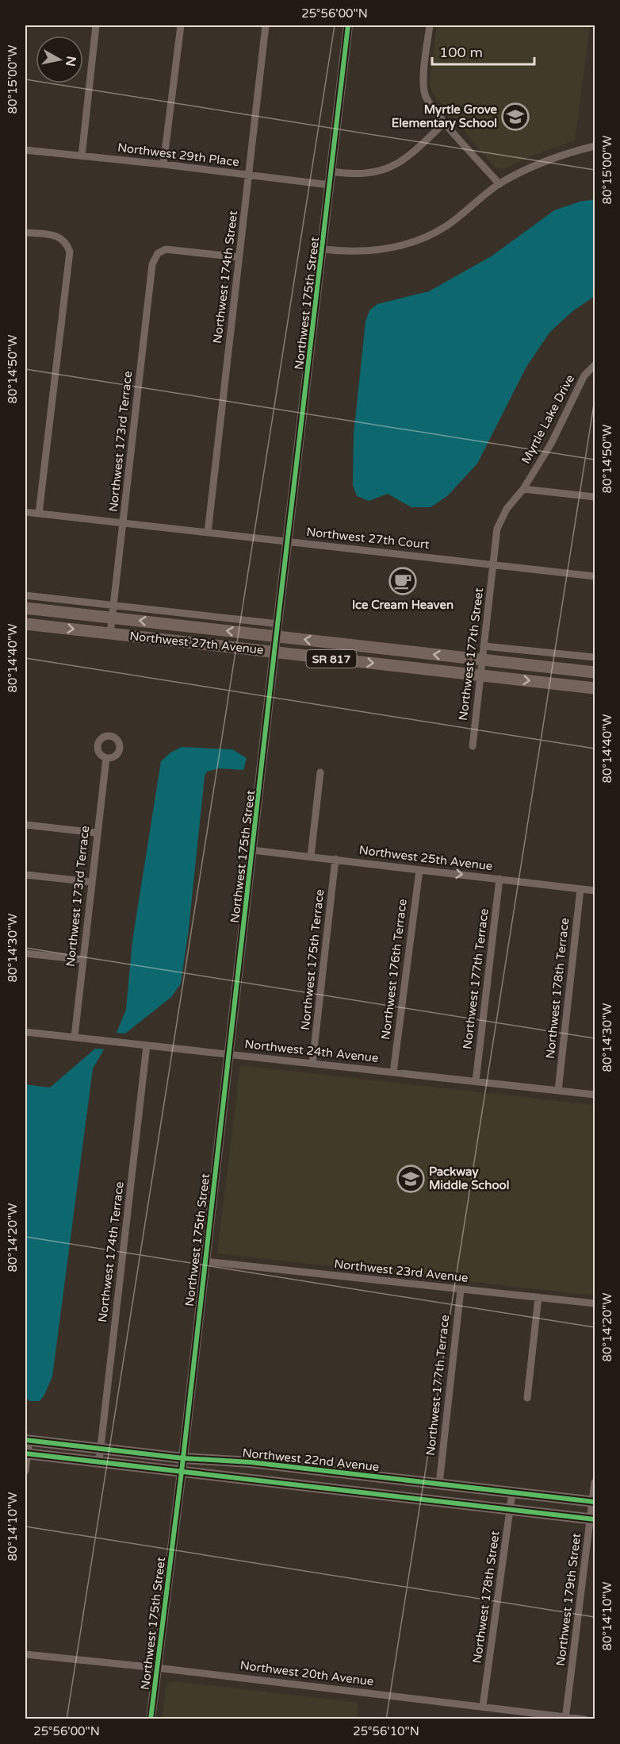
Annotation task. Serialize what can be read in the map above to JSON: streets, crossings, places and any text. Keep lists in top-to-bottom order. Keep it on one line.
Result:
{"streets":{"main road":["Northwest 27th Avenue","SR 817","Northwest 22nd Avenue"],"street":["Northwest 29th Place","Northwest 174th Street","Northwest 175th Street","Myrtle Lake Drive","Northwest 173rd Terrace","Northwest 27th Court","Northwest 177th Street","Northwest 25th Avenue","Northwest 175th Terrace","Northwest 176th Terrace","Northwest 177th Terrace","Northwest 178th Terrace","Northwest 24th Avenue","Northwest 174th Terrace","Northwest 23rd Avenue","Northwest 178th Street","Northwest 179th Street","Northwest 20th Avenue"]},"crossings":[["Northwest 29th Place","Northwest 174th Street"],["Northwest 29th Place","Northwest 175th Street"],["Northwest 174th Street","Northwest 173rd Terrace"],["Northwest 174th Street","Northwest 27th Court"],["Northwest 175th Street","Northwest 27th Court"],["Northwest 175th Street","Northwest 27th Avenue"],["Northwest 175th Street","Northwest 25th Avenue"],["Northwest 175th Street","Northwest 24th Avenue"],["Northwest 175th Street","Northwest 23rd Avenue"],["Northwest 175th Street","Northwest 22nd Avenue"],["Northwest 175th Street","Northwest 20th Avenue"],["Myrtle Lake Drive","Northwest 27th Court"],["Myrtle Lake Drive","Northwest 177th Street"],["Northwest 173rd Terrace","Northwest 27th Court"],["Northwest 173rd Terrace","Northwest 27th Avenue"],["Northwest 173rd Terrace","Northwest 24th Avenue"],["Northwest 27th Court","Northwest 177th Street"],["Northwest 27th Avenue","Northwest 177th Street"],["Northwest 25th Avenue","Northwest 175th Terrace"],["Northwest 25th Avenue","Northwest 176th Terrace"],["Northwest 25th Avenue","Northwest 177th Terrace"],["Northwest 25th Avenue","Northwest 178th Terrace"],["Northwest 175th Terrace","Northwest 24th Avenue"],["Northwest 176th Terrace","Northwest 24th Avenue"],["Northwest 177th Terrace","Northwest 24th Avenue"],["Northwest 177th Terrace","Northwest 23rd Avenue"],["Northwest 177th Terrace","Northwest 22nd Avenue"],["Northwest 178th Terrace","Northwest 24th Avenue"],["Northwest 24th Avenue","Northwest 174th Terrace"],["Northwest 174th Terrace","Northwest 22nd Avenue"],["Northwest 22nd Avenue","Northwest 178th Street"],["Northwest 22nd Avenue","Northwest 179th Street"],["Northwest 178th Street","Northwest 20th Avenue"],["Northwest 179th Street","Northwest 20th Avenue"]],"places":{"school or university":["Myrtle Grove Elementary School","Packway Middle School"],"cafe":["Ice Cream Heaven"]},"scale_bar":"100 m","north":"right","coordinates":["25°56'00\"N","80°15'00\"W","80°14'50\"W","80°14'40\"W","80°14'30\"W","80°14'20\"W","80°14'10\"W","25°56'10\"N"]}
